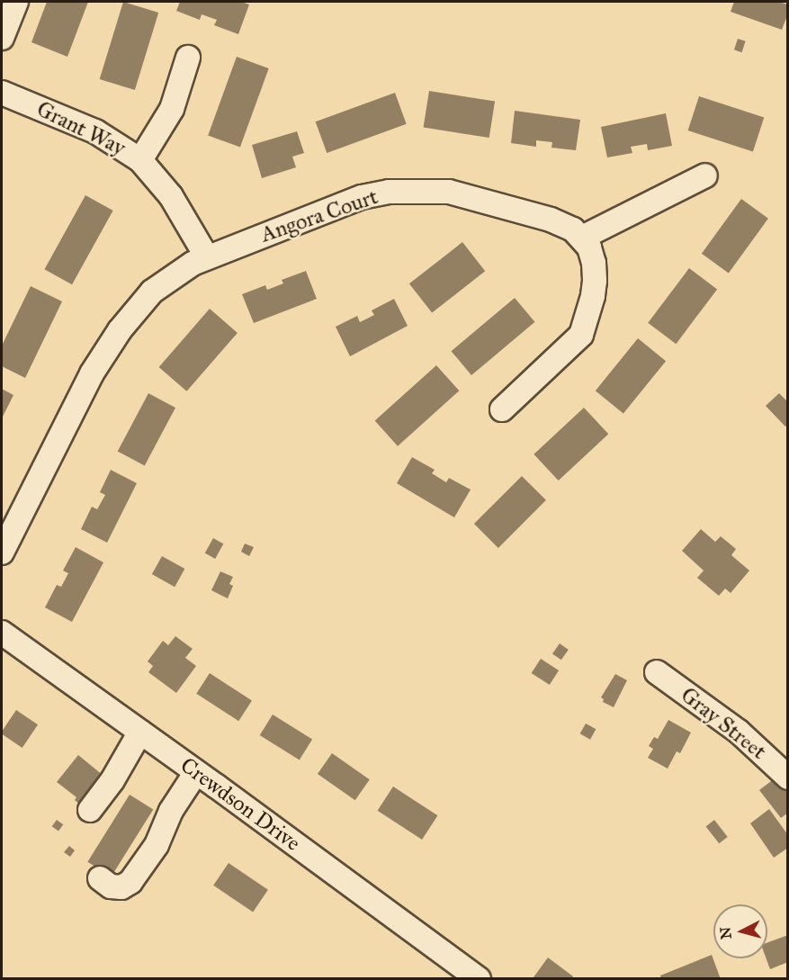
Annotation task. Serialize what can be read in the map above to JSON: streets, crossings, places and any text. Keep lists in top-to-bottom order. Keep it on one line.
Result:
{"streets":{"street":["Grant Way","Angora Court","Gray Street","Crewdson Drive"]},"crossings":[["Grant Way","Angora Court"]],"north":"left"}
